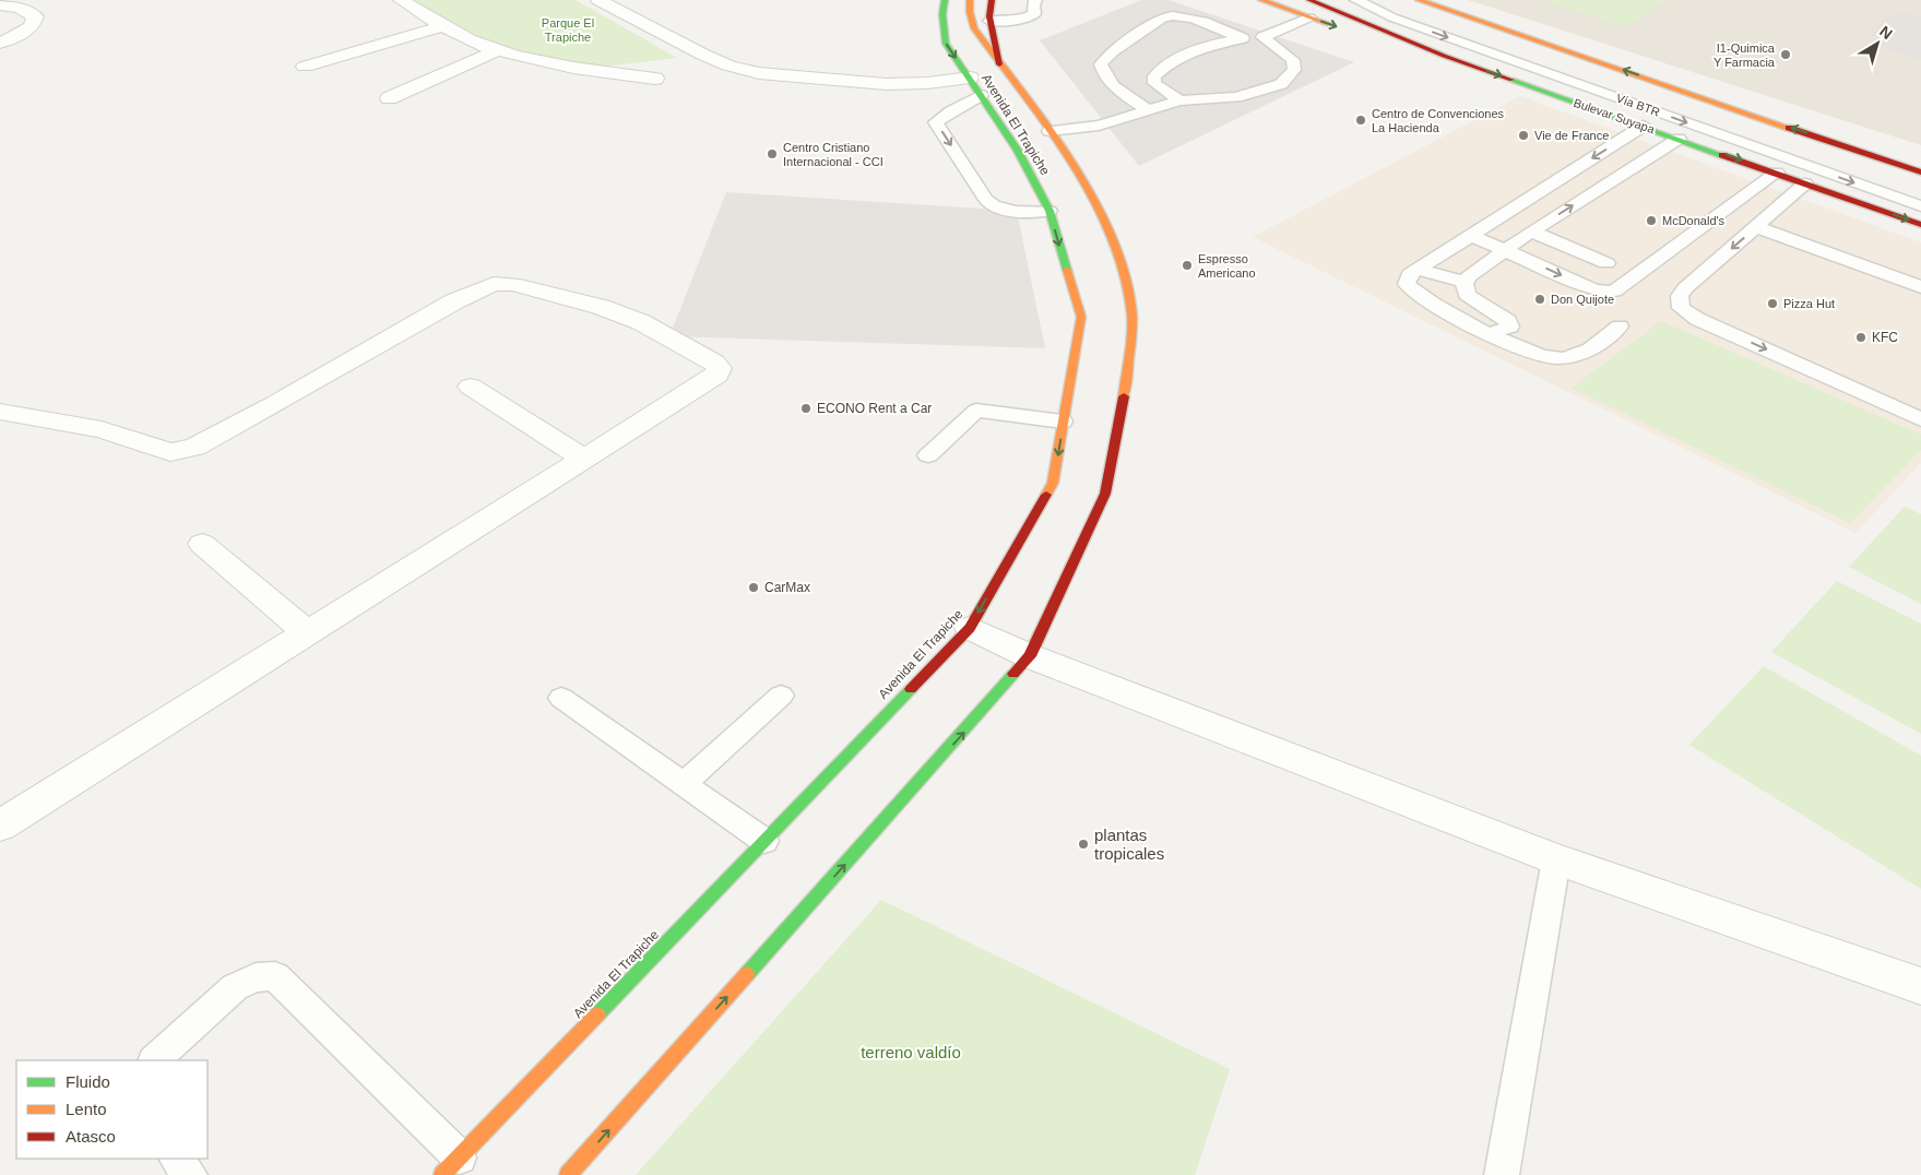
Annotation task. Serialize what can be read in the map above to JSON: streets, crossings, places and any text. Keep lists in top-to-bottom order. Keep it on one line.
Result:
{"streets":{"main road":["Bulevar Suyapa","Avenida El Trapiche"],"lane":["Vía BTR"]},"parks":["Parque El Trapiche","terreno valdío"],"places":["I1-Quimica Y Farmacia","Centro de Convenciones La Hacienda","Vie de France","Centro Cristiano Internacional - CCI","McDonald's","Espresso Americano","Don Quijote","Pizza Hut","KFC","ECONO Rent a Car","CarMax","plantas tropicales"],"legend":["Fluido","Lento","Atasco"],"north":"top right"}
